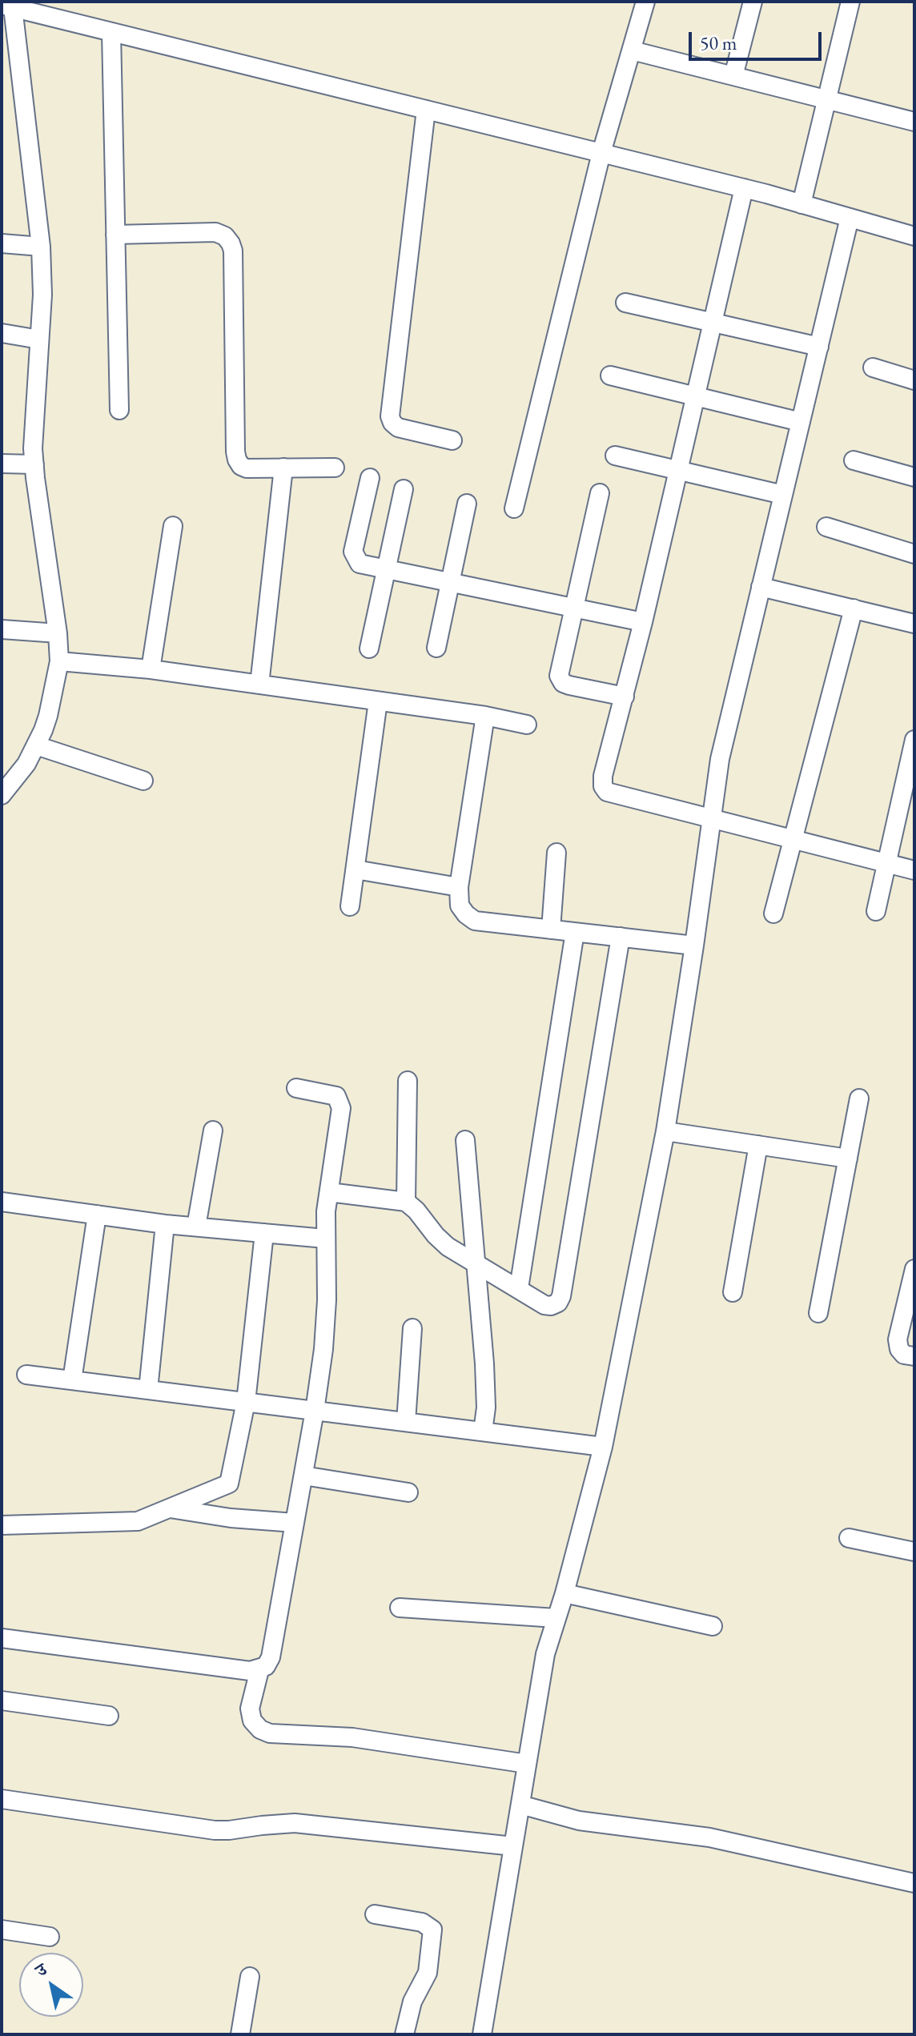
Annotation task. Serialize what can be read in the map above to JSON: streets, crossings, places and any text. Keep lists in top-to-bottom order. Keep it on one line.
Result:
{"scale_bar":"50 m","north":"top left"}
